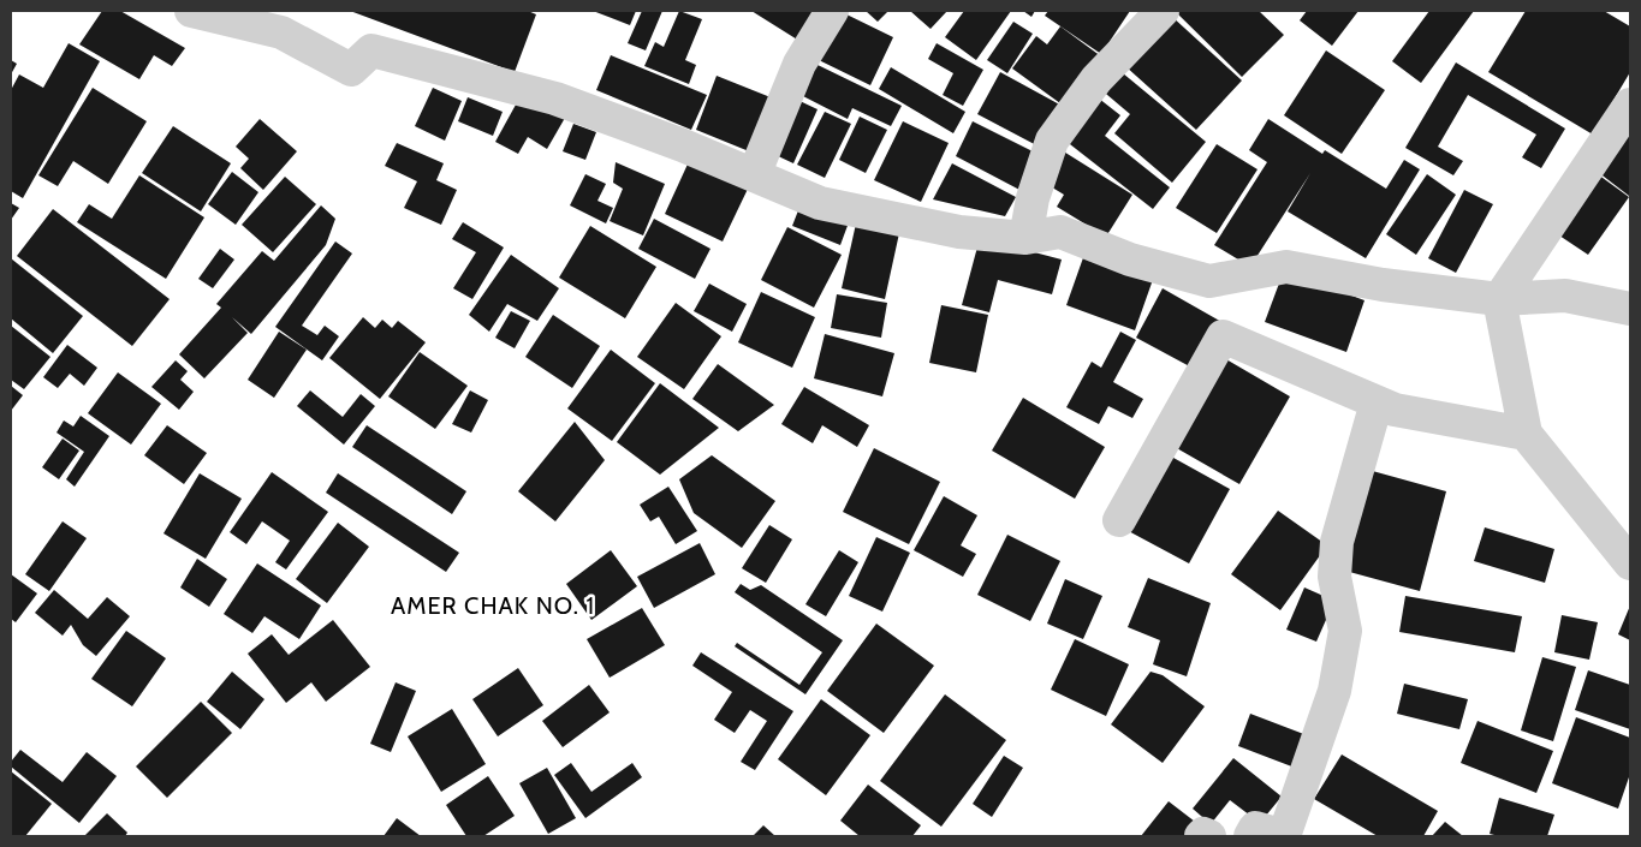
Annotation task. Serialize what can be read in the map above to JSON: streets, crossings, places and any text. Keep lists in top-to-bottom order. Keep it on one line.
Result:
{"districts":["AMER CHAK NO. 1"]}
